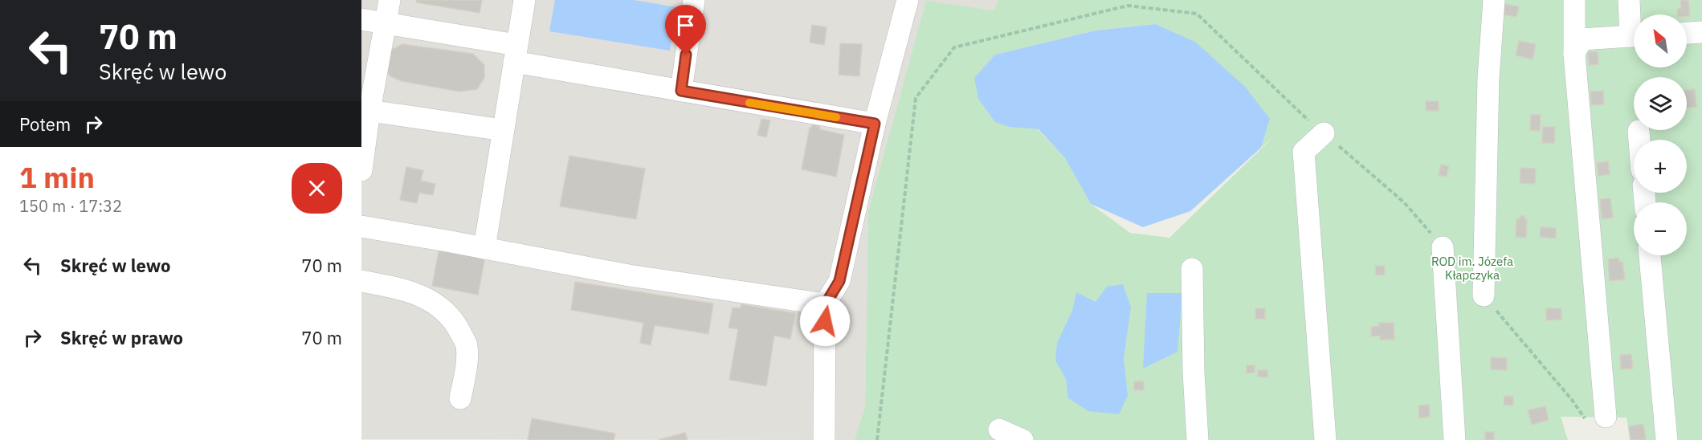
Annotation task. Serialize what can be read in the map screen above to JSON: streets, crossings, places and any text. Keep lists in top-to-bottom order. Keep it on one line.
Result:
{"parks":["ROD im. Józefa Kłapczyka"],"north":"top left","page":{"turn":["70 m","Skręć w lewo"],"map_buttons":["+","−"],"then":"Potem","heading":["1 min","150 m · 17:32"],"list":[{"name":"Skręć w lewo","value":"70 m"},{"name":"Skręć w prawo","value":"70 m"}]}}
